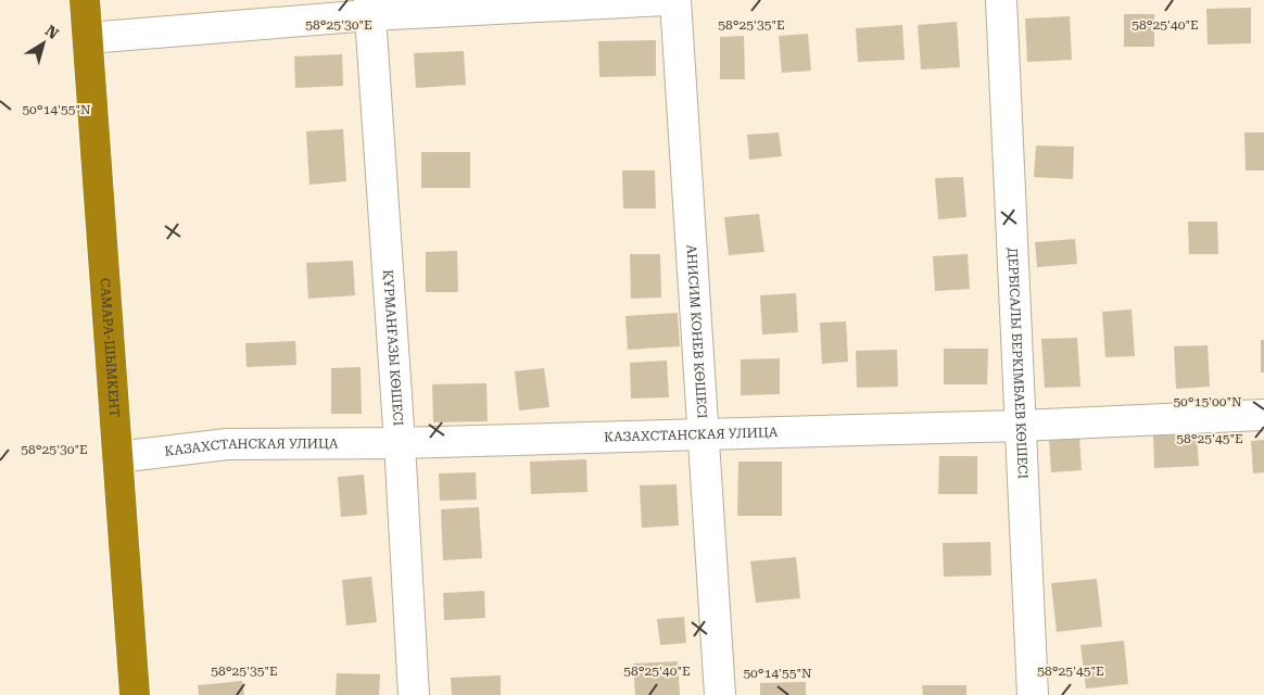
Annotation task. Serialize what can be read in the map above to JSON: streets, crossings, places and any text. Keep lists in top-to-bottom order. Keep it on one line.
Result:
{"streets":{"highway":["САМАРА-ШЫМКЕНТ"],"street":["АНИСИМ КОНЕВ КӨШЕСІ","ҚҰРМАНҒАЗЫ КӨШЕСІ","ДЕРБІСАЛЫ БЕРКІМБАЕВ КӨШЕСІ","КАЗАХСТАНСКАЯ УЛИЦА"]},"crossings":[["АНИСИМ КОНЕВ КӨШЕСІ","КАЗАХСТАНСКАЯ УЛИЦА"],["САМАРА-ШЫМКЕНТ","КАЗАХСТАНСКАЯ УЛИЦА"],["ҚҰРМАНҒАЗЫ КӨШЕСІ","КАЗАХСТАНСКАЯ УЛИЦА"],["ДЕРБІСАЛЫ БЕРКІМБАЕВ КӨШЕСІ","КАЗАХСТАНСКАЯ УЛИЦА"]],"north":"top right","coordinates":["58°25'30\"E","58°25'35\"E","58°25'40\"E","50°14'55\"N","50°15'00\"N","58°25'45\"E"]}
